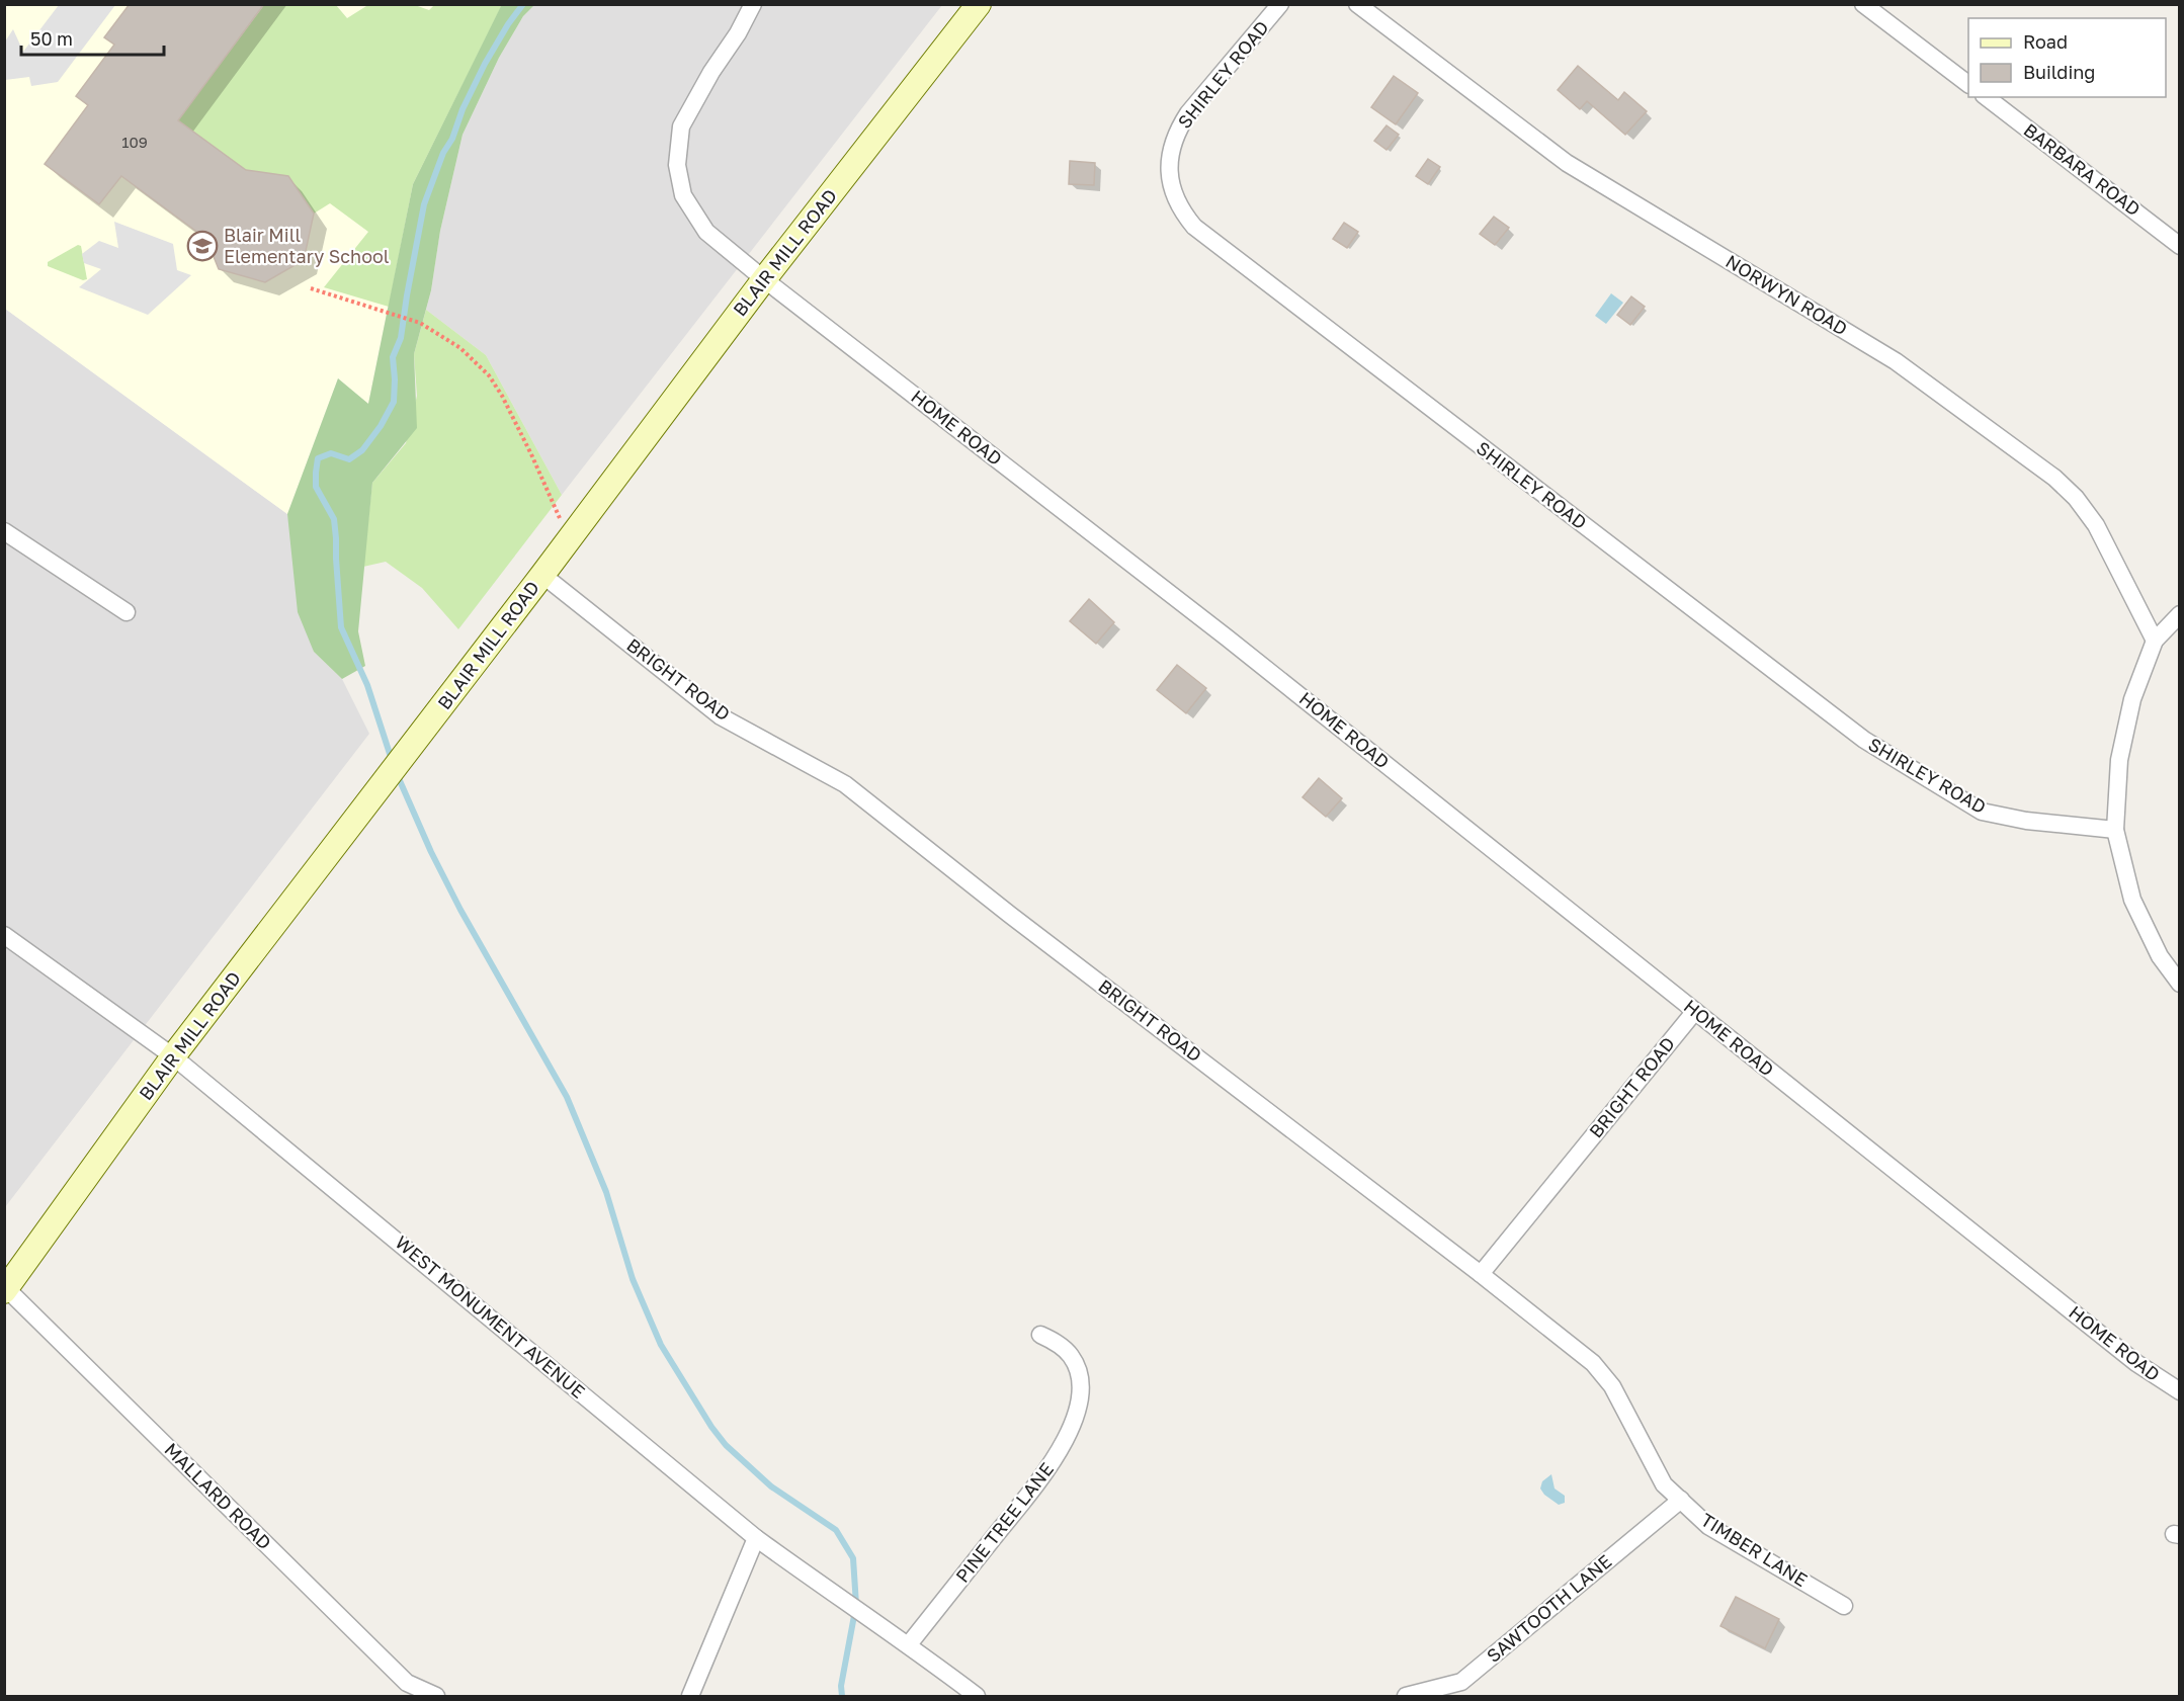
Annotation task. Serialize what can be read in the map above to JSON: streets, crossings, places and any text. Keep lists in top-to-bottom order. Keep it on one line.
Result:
{"streets":{"main road":["BLAIR MILL ROAD"],"street":["SHIRLEY ROAD","BARBARA ROAD","NORWYN ROAD","HOME ROAD","BRIGHT ROAD","WEST MONUMENT AVENUE","MALLARD ROAD","PINE TREE LANE","TIMBER LANE","SAWTOOTH LANE"]},"crossings":[["BLAIR MILL ROAD","HOME ROAD"],["BLAIR MILL ROAD","BRIGHT ROAD"],["BLAIR MILL ROAD","WEST MONUMENT AVENUE"],["BLAIR MILL ROAD","MALLARD ROAD"],["HOME ROAD","BRIGHT ROAD"],["BRIGHT ROAD","TIMBER LANE"],["WEST MONUMENT AVENUE","PINE TREE LANE"],["TIMBER LANE","SAWTOOTH LANE"]],"places":{"school or university":["Blair Mill Elementary School"]},"house_numbers":["109"],"legend":["Road","Building"],"scale_bar":"50 m"}
